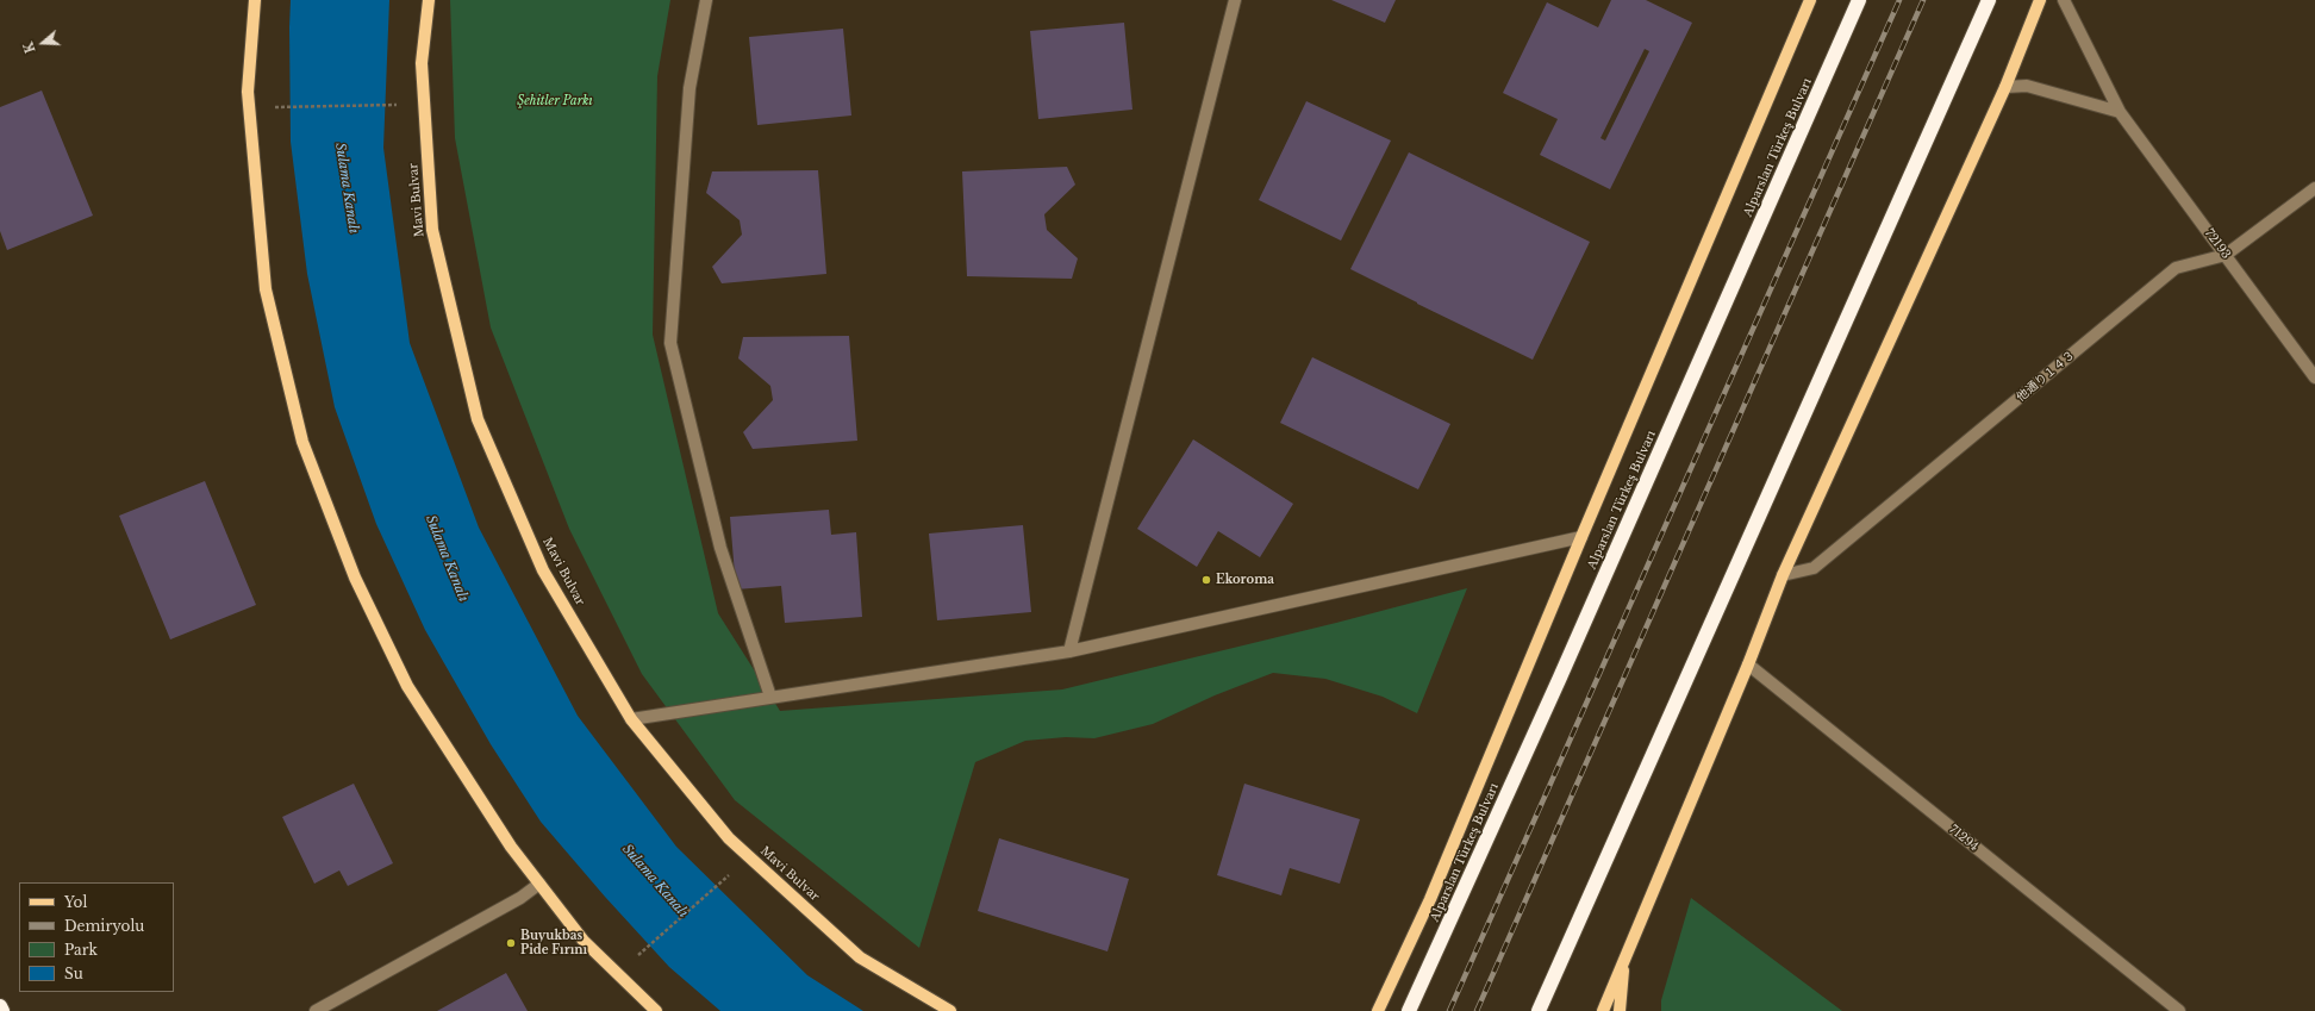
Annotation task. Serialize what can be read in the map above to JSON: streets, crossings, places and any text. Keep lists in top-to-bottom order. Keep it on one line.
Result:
{"streets":{"highway":["Alparslan Türkeş Bulvarı"],"main road":["Mavi Bulvar"],"street":["72193","他通り１４３","71294"]},"crossings":[["72193","他通り１４３"]],"water":["Sulama Kanalı"],"parks":["Şehitler Parkı"],"places":["Ekoroma","Buyukbas Pide Fırını"],"legend":["Yol","Demiryolu","Park","Su"],"north":"left"}
